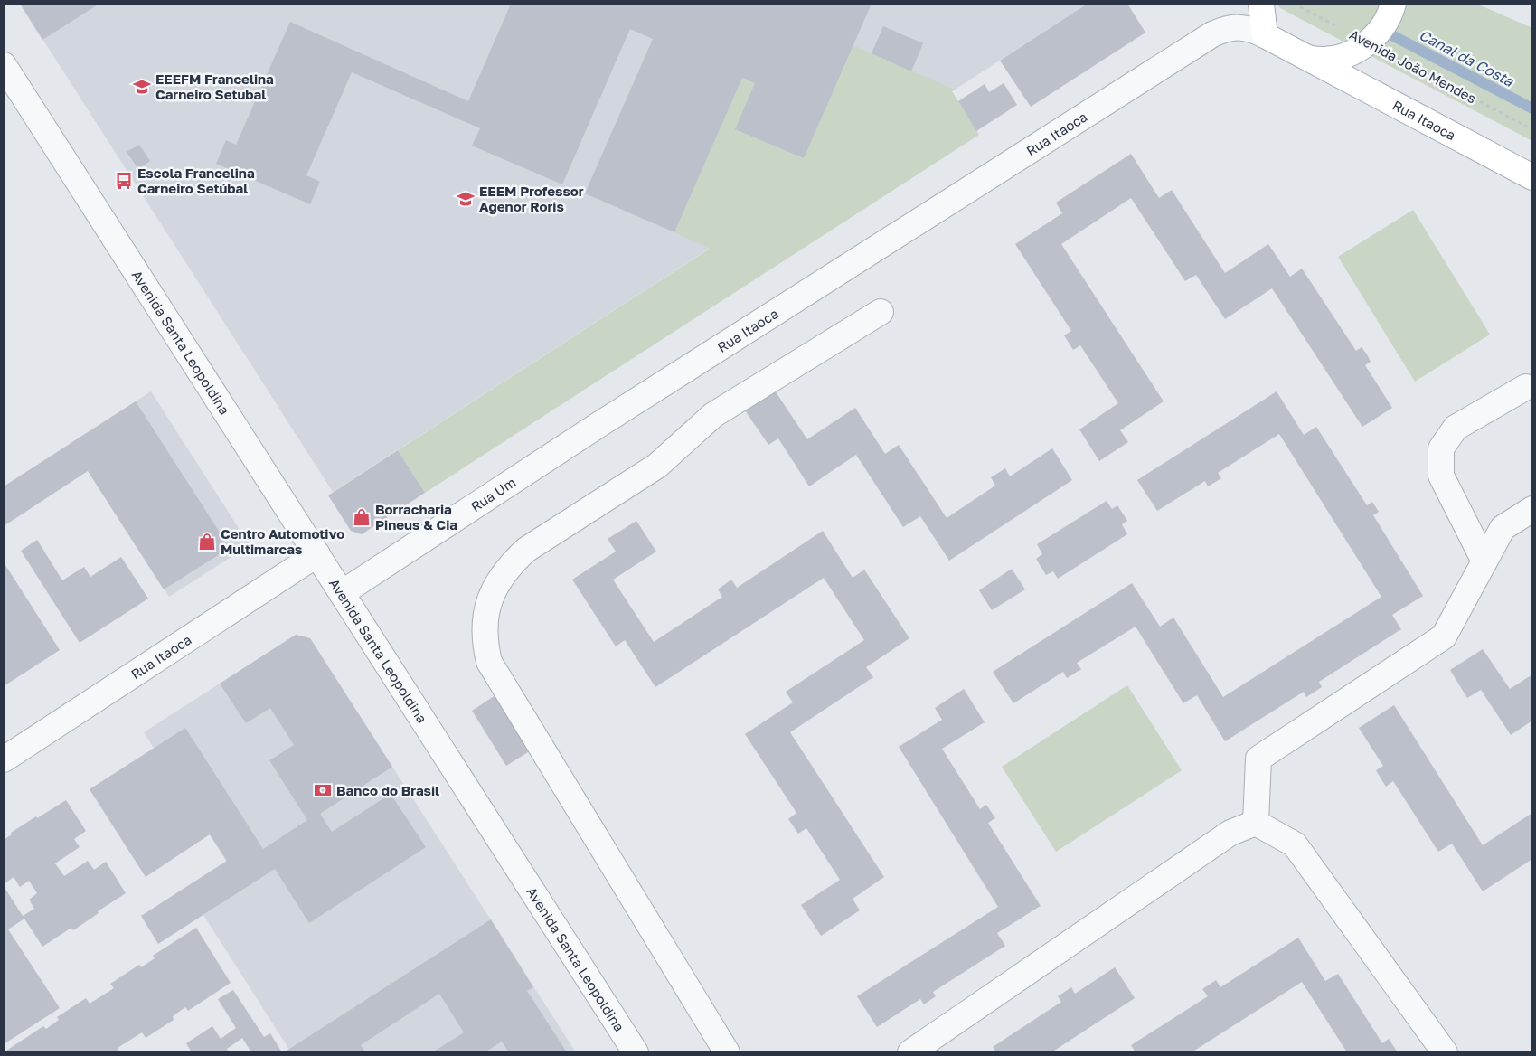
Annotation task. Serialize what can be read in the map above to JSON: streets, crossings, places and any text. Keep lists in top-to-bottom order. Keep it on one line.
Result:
{"streets":{"main road":["Rua Itaoca"],"street":["Avenida Santa Leopoldina","Rua Um"],"path":["Avenida João Mendes"]},"crossings":[["Rua Itaoca","Avenida Santa Leopoldina"],["Rua Itaoca","Rua Um"],["Avenida Santa Leopoldina","Rua Um"]],"water":["Canal da Costa"],"places":{"school or university":["EEEFM Francelina Carneiro Setubal","EEEM Professor Agenor Roris"],"bus stop":["Escola Francelina Carneiro Setúbal"],"shop":["Borracharia Pineus & Cia","Centro Automotivo Multimarcas"],"bank":["Banco do Brasil"]}}
